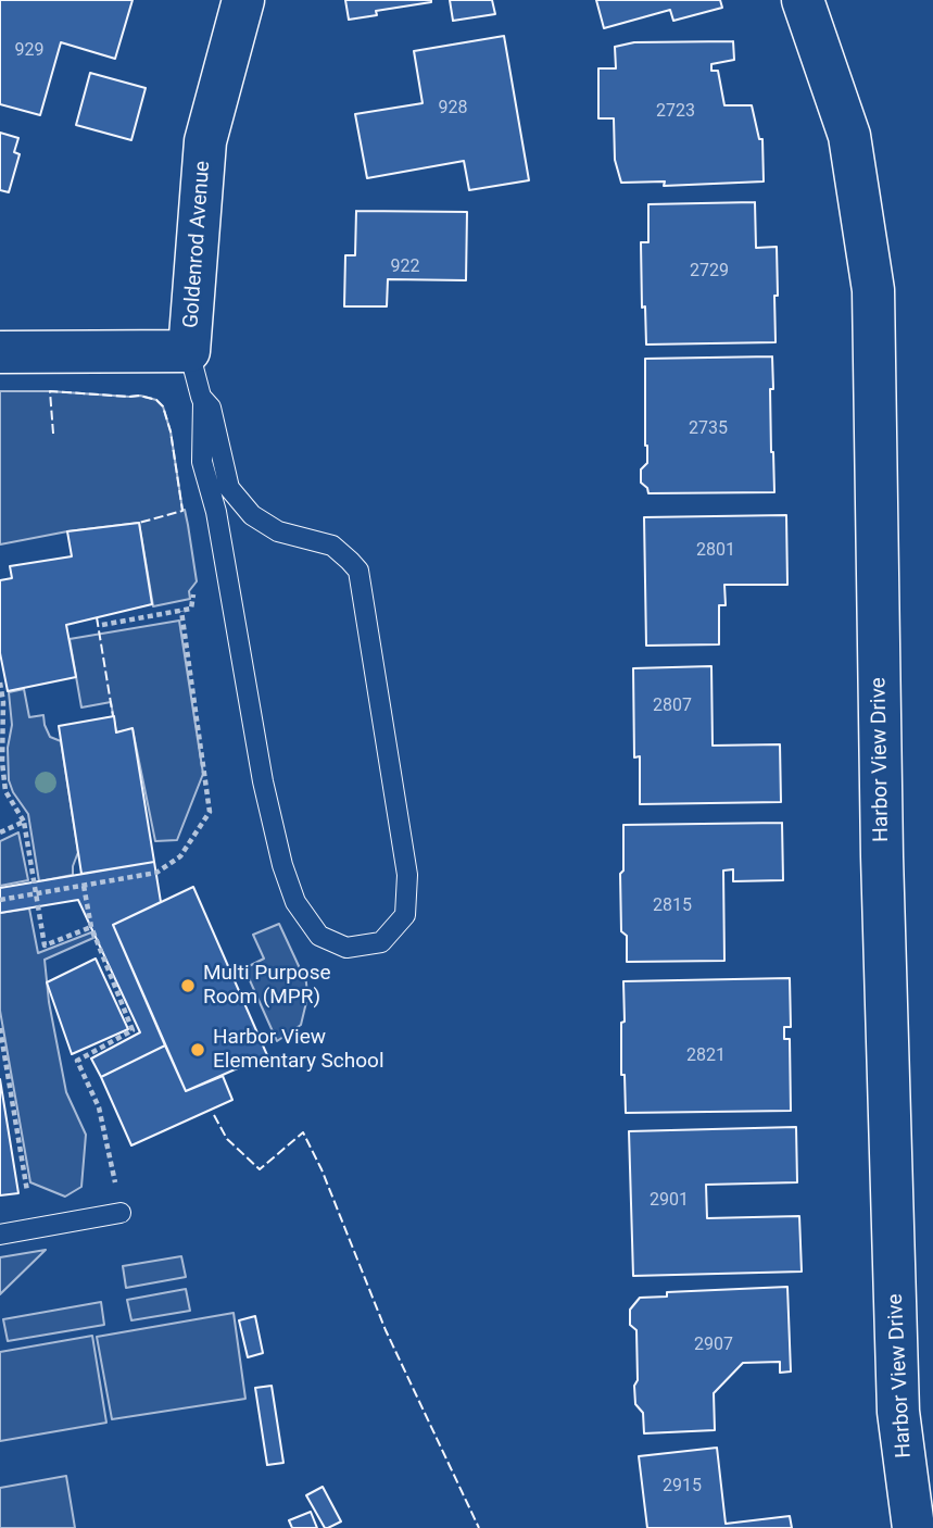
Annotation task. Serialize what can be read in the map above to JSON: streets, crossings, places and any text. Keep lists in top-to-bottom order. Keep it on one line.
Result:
{"streets":{"street":["Goldenrod Avenue","Harbor View Drive"]},"places":["Multi Purpose Room (MPR)","Harbor View Elementary School"],"house_numbers":["929","928","2723","922","2729","2735","2801","2807","2815","2821","2901","2907","2915"]}
